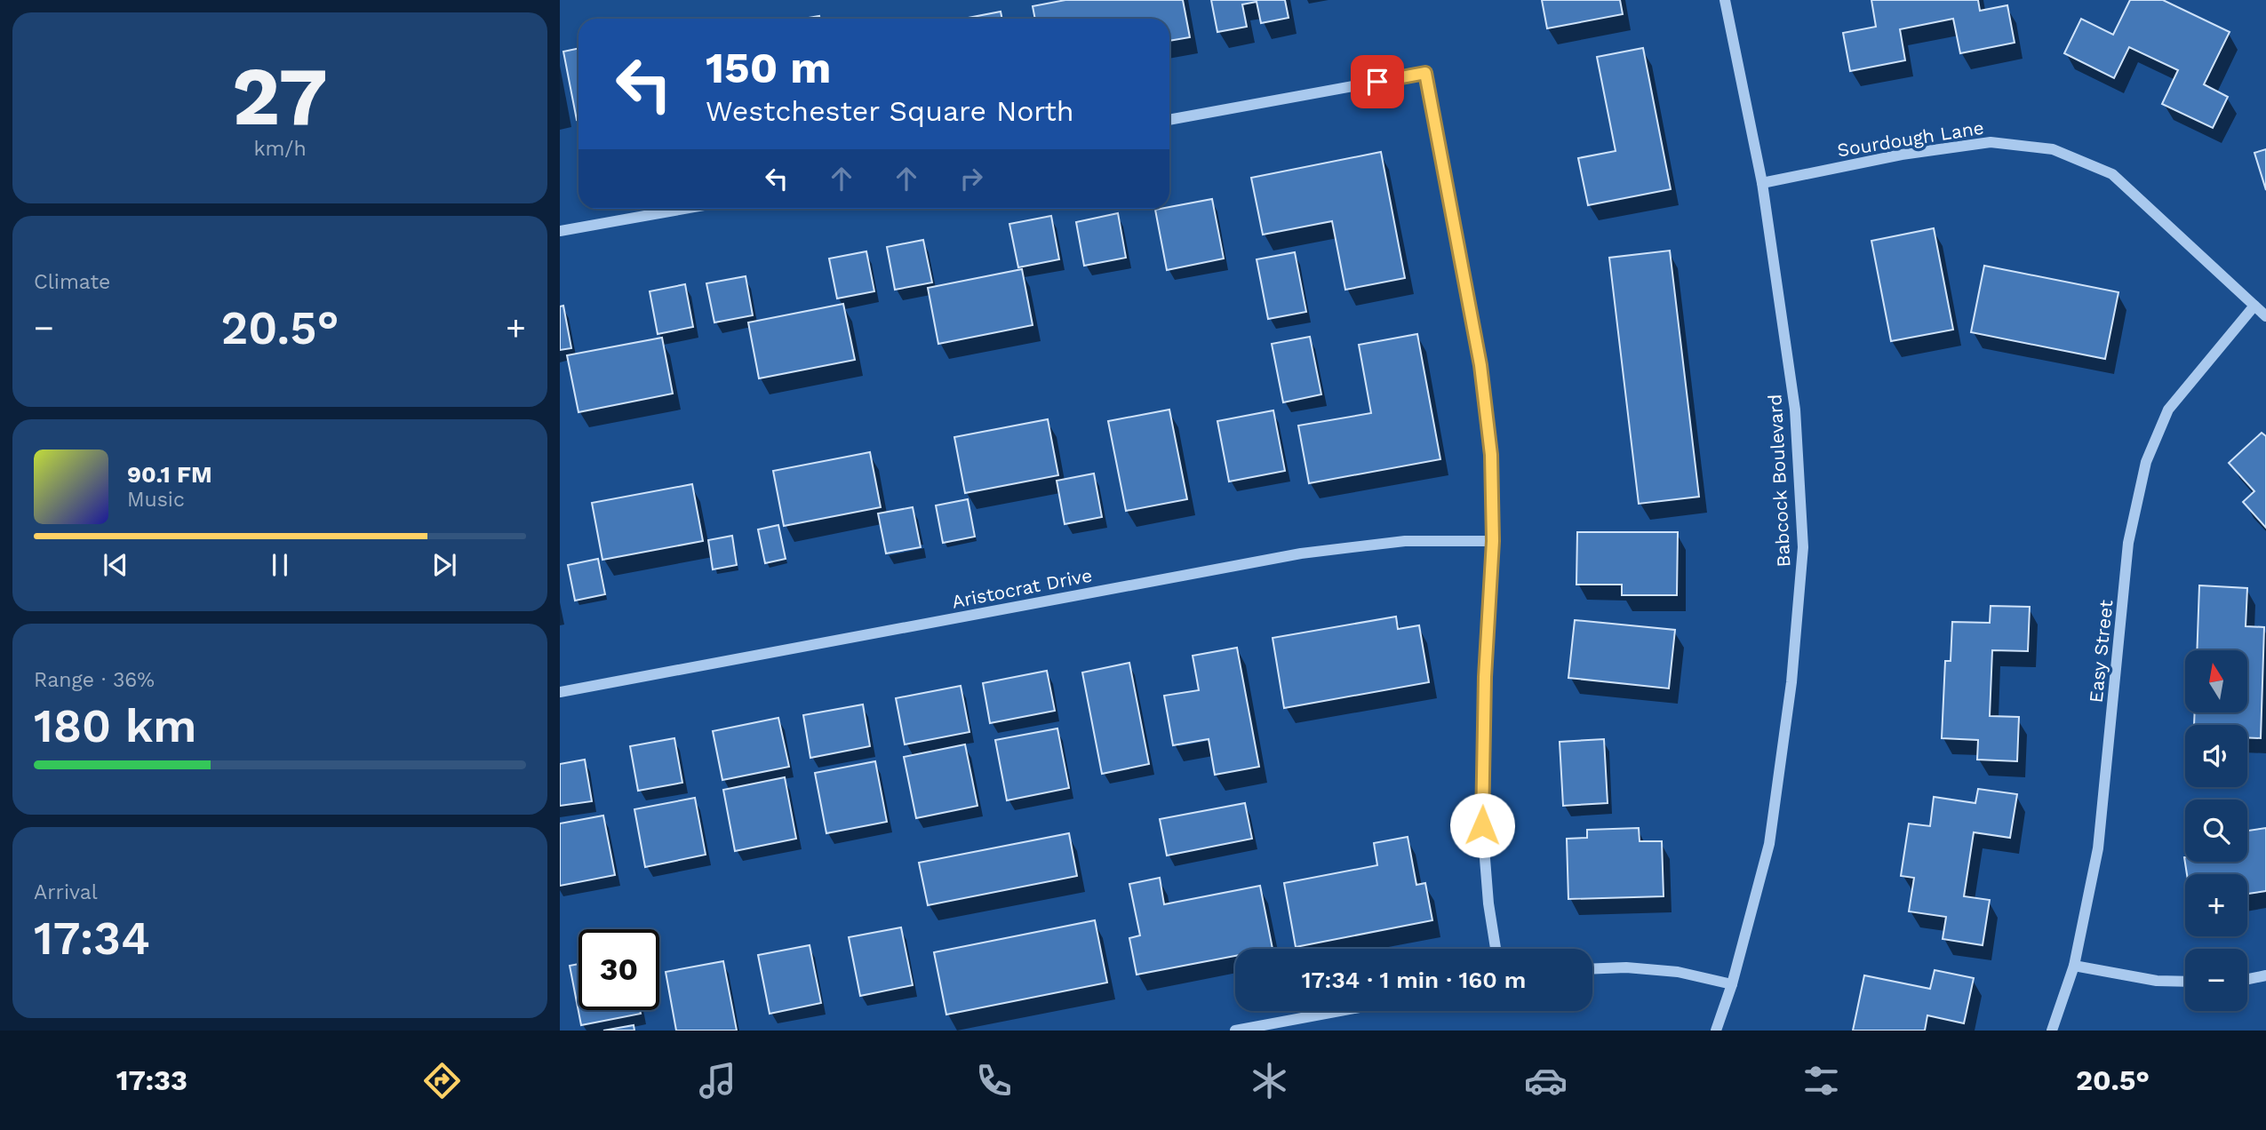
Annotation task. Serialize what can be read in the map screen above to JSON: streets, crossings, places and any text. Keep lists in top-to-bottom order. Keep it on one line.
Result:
{"streets":{"street":["Sourdough Lane","Babcock Boulevard","Aristocrat Drive","Easy Street"]},"crossings":[["Sourdough Lane","Babcock Boulevard"],["Sourdough Lane","Easy Street"]],"north":"top","page":{"tile":[["27","km/h"],"Climate",["Range · 36%","180 km"],["Arrival","17:34"]],"turn":["150 m","Westchester Square North"],"heat":["−","20.5°","+"],"song":["90.1 FM","Music"],"map_buttons":["+","−"],"limit":"30","trip":"17:34 · 1 min · 160 m","tabs":["17:33","20.5°"]}}
